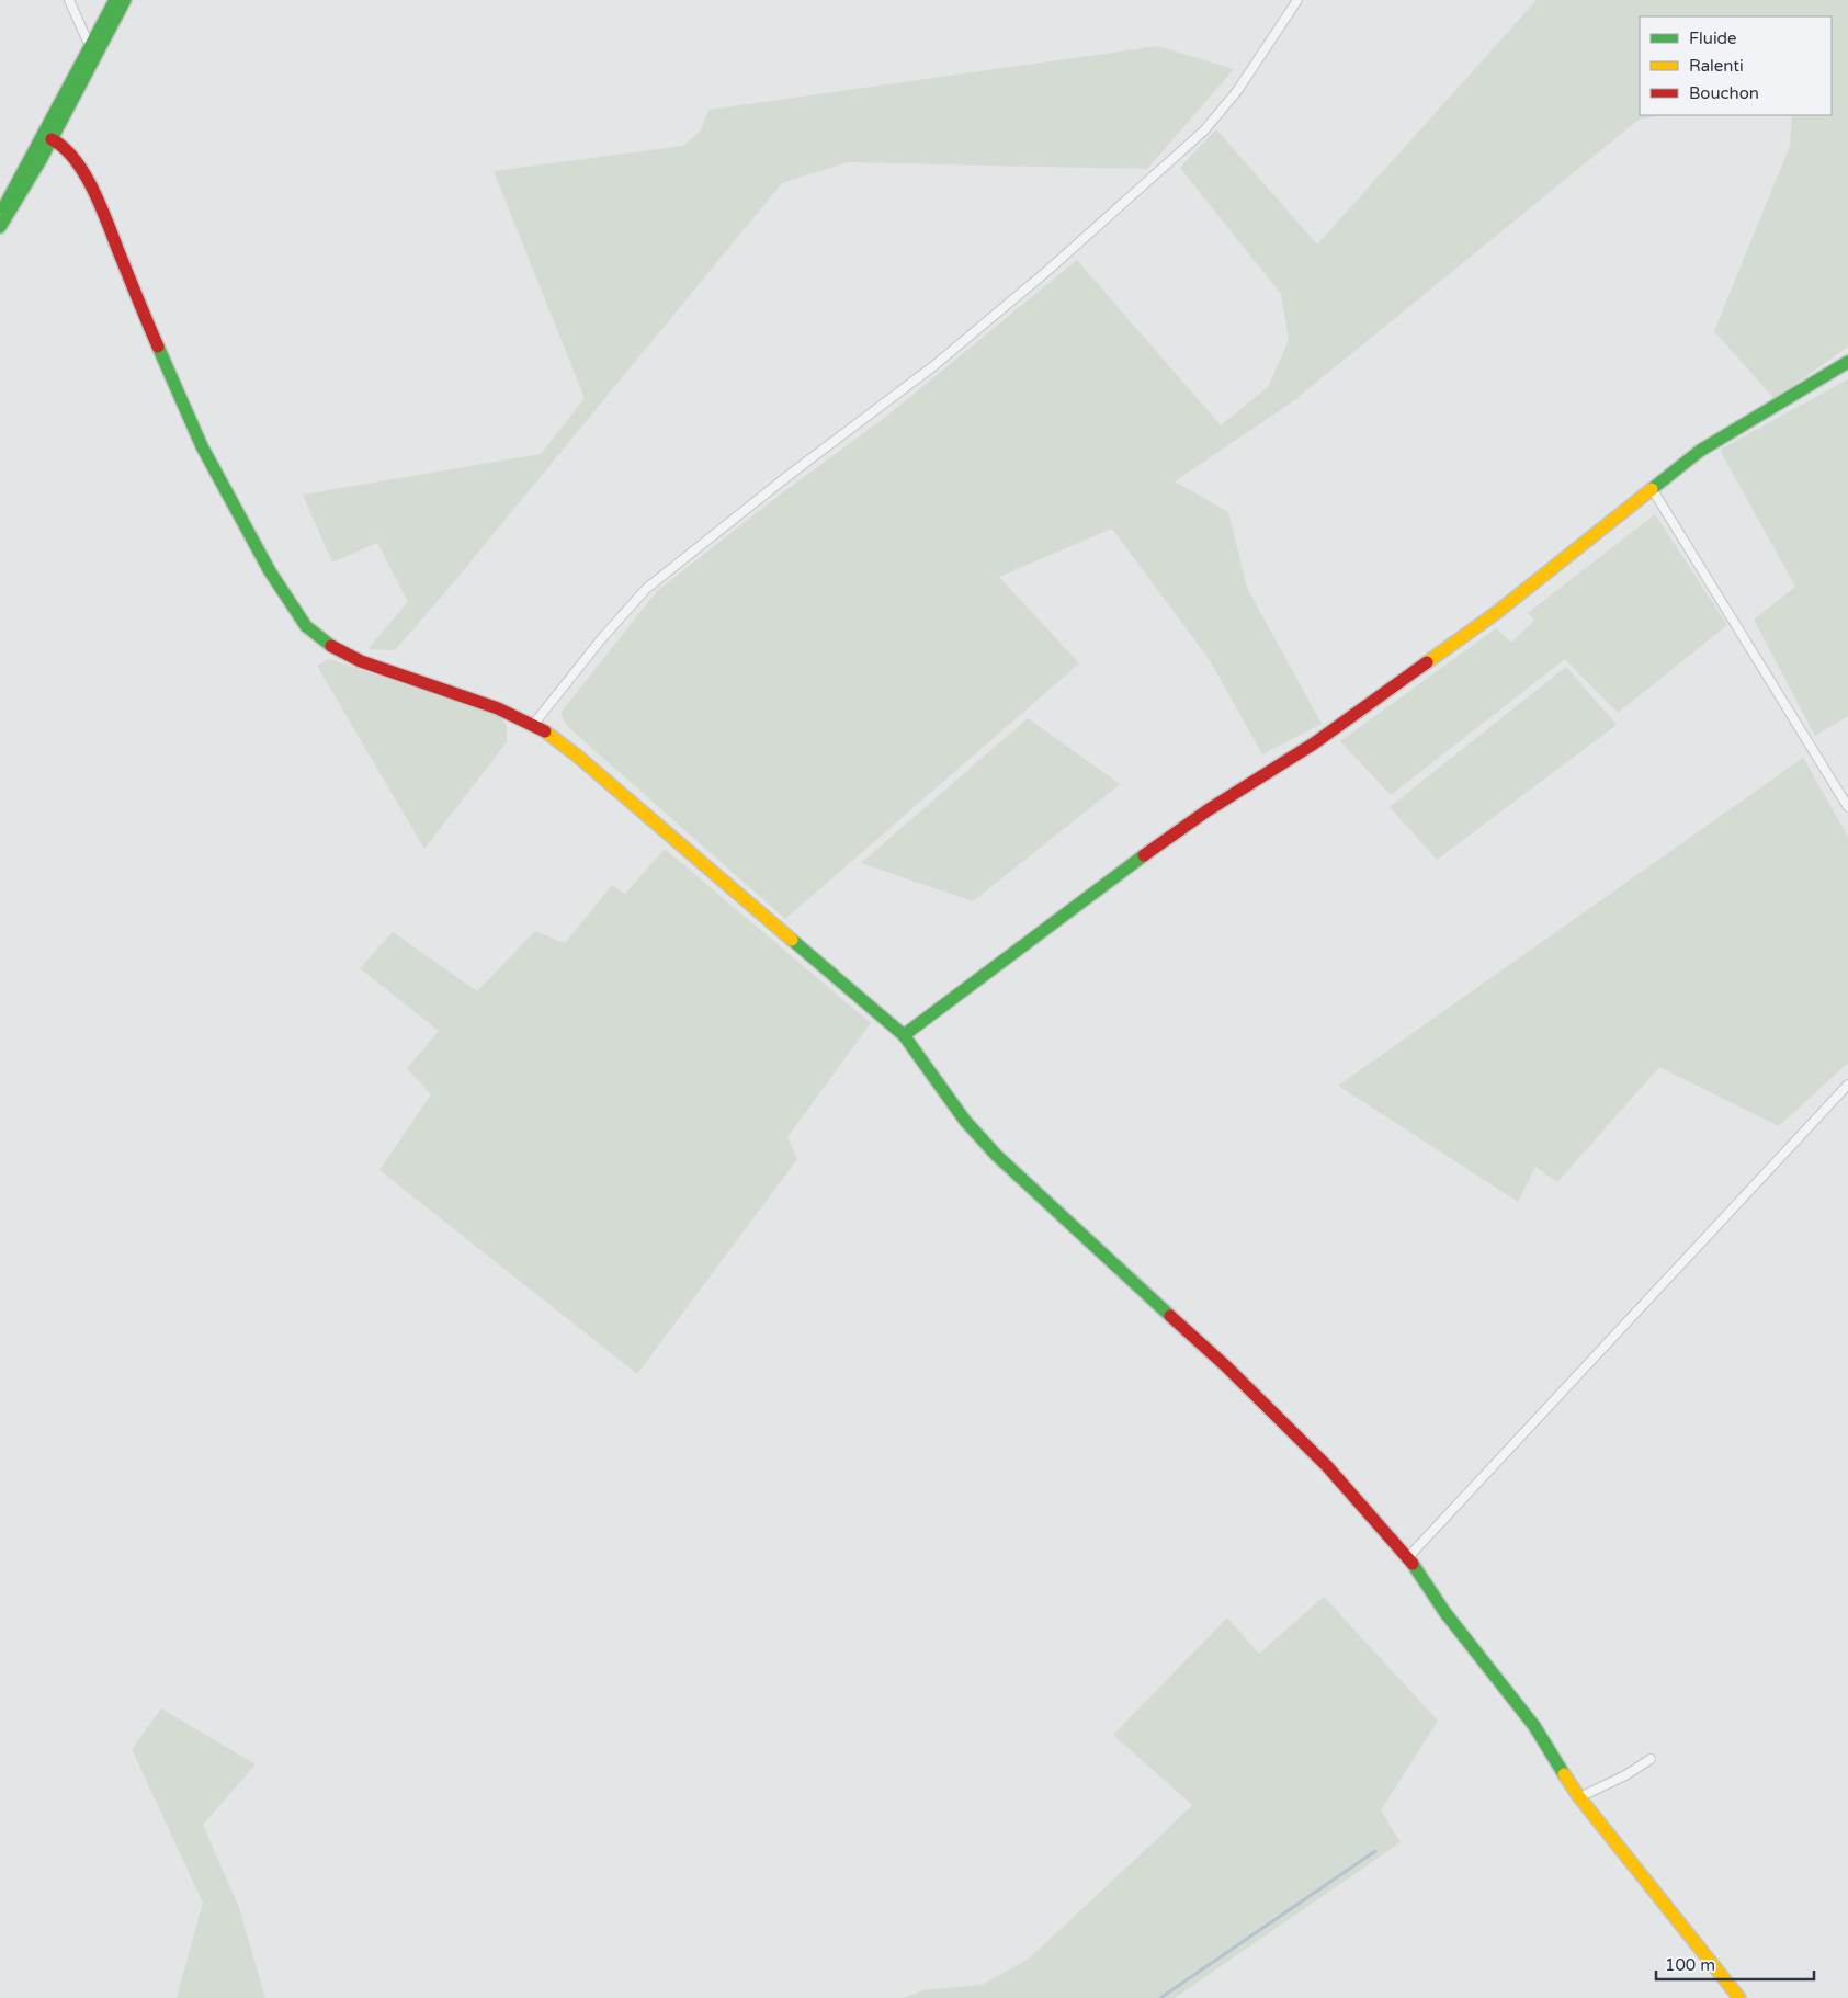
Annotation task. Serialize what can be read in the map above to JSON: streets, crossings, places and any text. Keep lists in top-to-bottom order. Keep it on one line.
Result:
{"legend":["Fluide","Ralenti","Bouchon"],"scale_bar":"100 m"}
